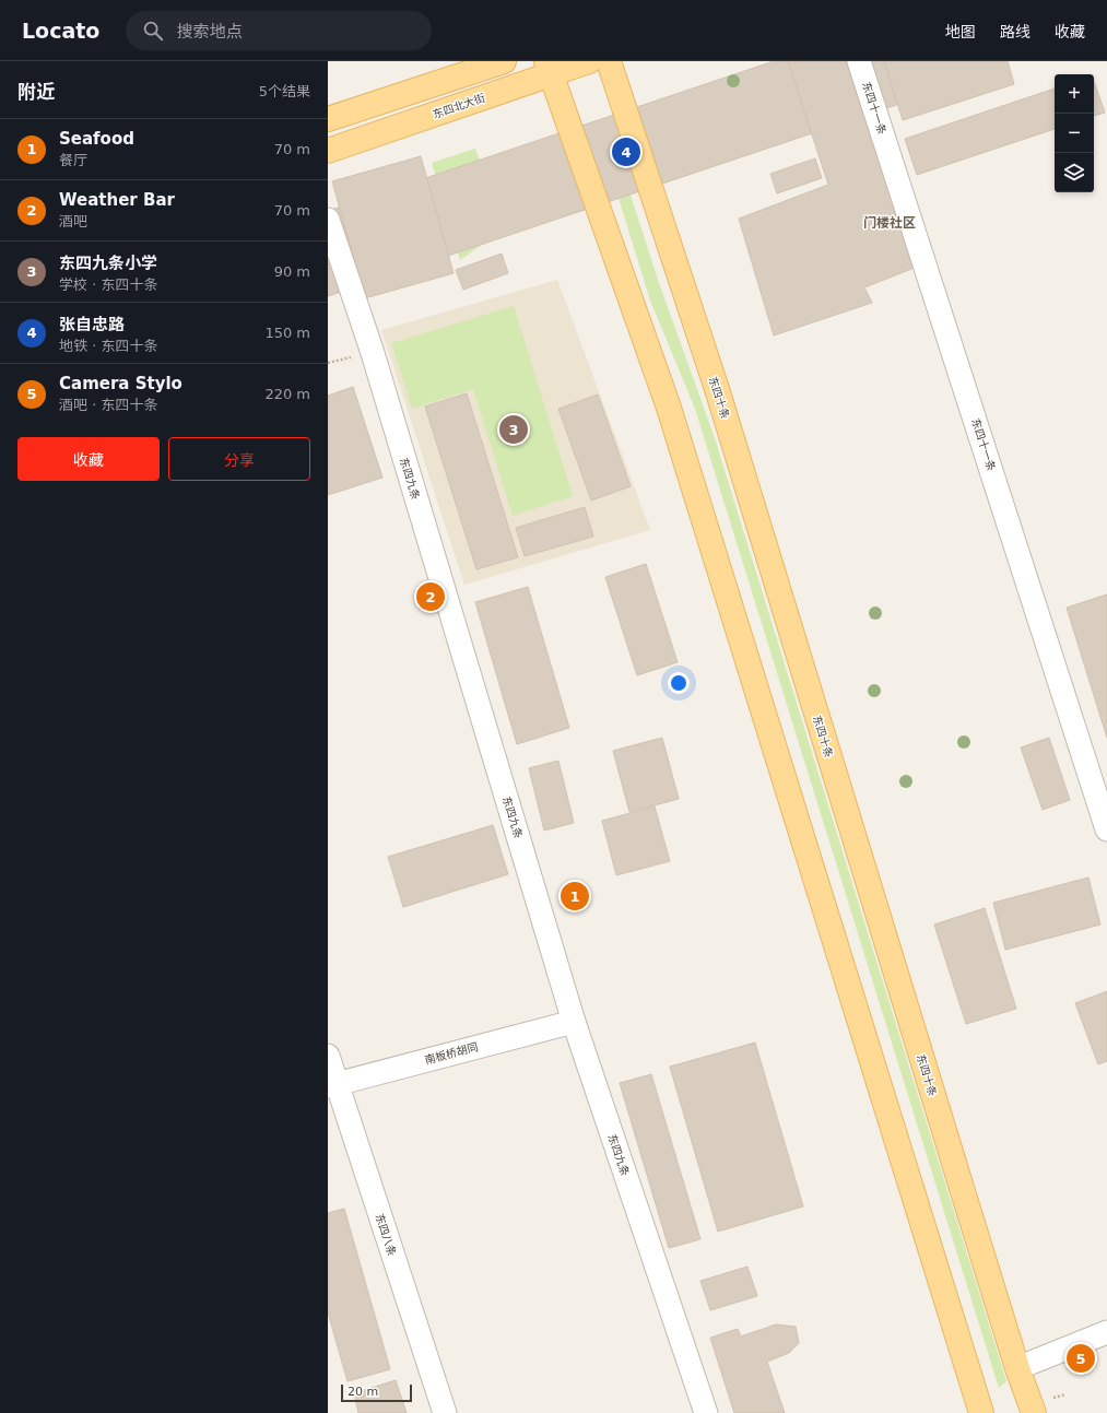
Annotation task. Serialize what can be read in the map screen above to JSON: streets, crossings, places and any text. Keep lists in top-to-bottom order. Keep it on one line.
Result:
{"streets":{"main road":["东四北大街","东四十条"],"lane":["东四十一条","东四九条","南板桥胡同","东四八条"]},"crossings":[["东四九条","南板桥胡同"],["南板桥胡同","东四八条"]],"districts":["门楼社区"],"scale_bar":"20 m","page":{"header":"Locato","search":"搜索地点","nav":["地图","路线","收藏"],"heading":["附近","5个结果"],"map_buttons":["+","−"],"list":[{"mark":"1","name":"Seafood","note":"餐厅","value":"70 m"},{"mark":"2","name":"Weather Bar","note":"酒吧","value":"70 m"},{"mark":"3","name":"东四九条小学","note":"学校 · 东四十条","value":"90 m"},{"mark":"4","name":"张自忠路","note":"地铁 · 东四十条","value":"150 m"},{"mark":"5","name":"Camera Stylo","note":"酒吧 · 东四十条","value":"220 m"}],"pins":["4","3","2","1","5"],"buttons":["收藏","分享"],"scale":"20 m"}}
